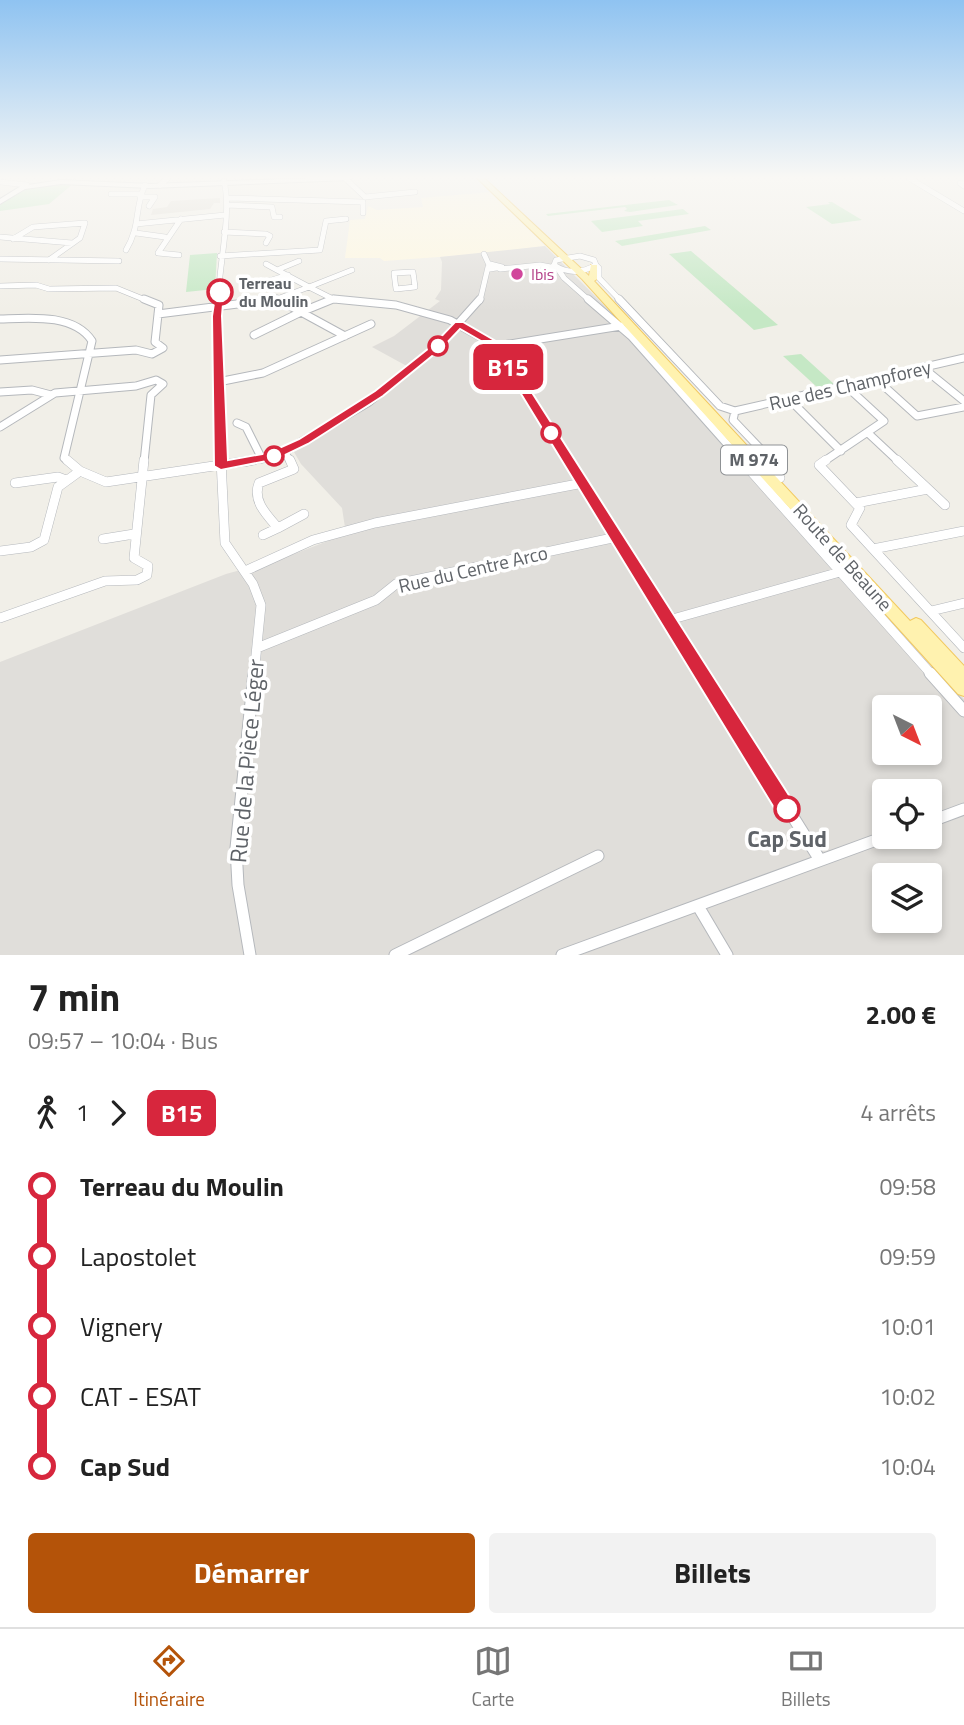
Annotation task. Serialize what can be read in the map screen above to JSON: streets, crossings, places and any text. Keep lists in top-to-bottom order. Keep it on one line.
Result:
{"streets":{"main road":["M 974","Route de Beaune"],"street":["Rue des Champforey","Rue du Centre Arco","Rue de la Pièce Léger"]},"crossings":[["Rue des Champforey","Route de Beaune"],["Rue du Centre Arco","Rue de la Pièce Léger"]],"places":["Ibis","Terreau du Moulin","Cap Sud"],"lines":["bus line B15"],"north":"bottom right","page":{"on_map":"B15","heading":["7 min","09:57 – 10:04 · Bus","2.00 €"],"legs":["1","B15","4 arrêts"],"list":[{"name":"Terreau du Moulin","value":"09:58"},{"name":"Lapostolet","value":"09:59"},{"name":"Vignery","value":"10:01"},{"name":"CAT - ESAT","value":"10:02"},{"name":"Cap Sud","value":"10:04"}],"buttons":["Démarrer","Billets"],"tabs":["Itinéraire","Carte","Billets"]}}
